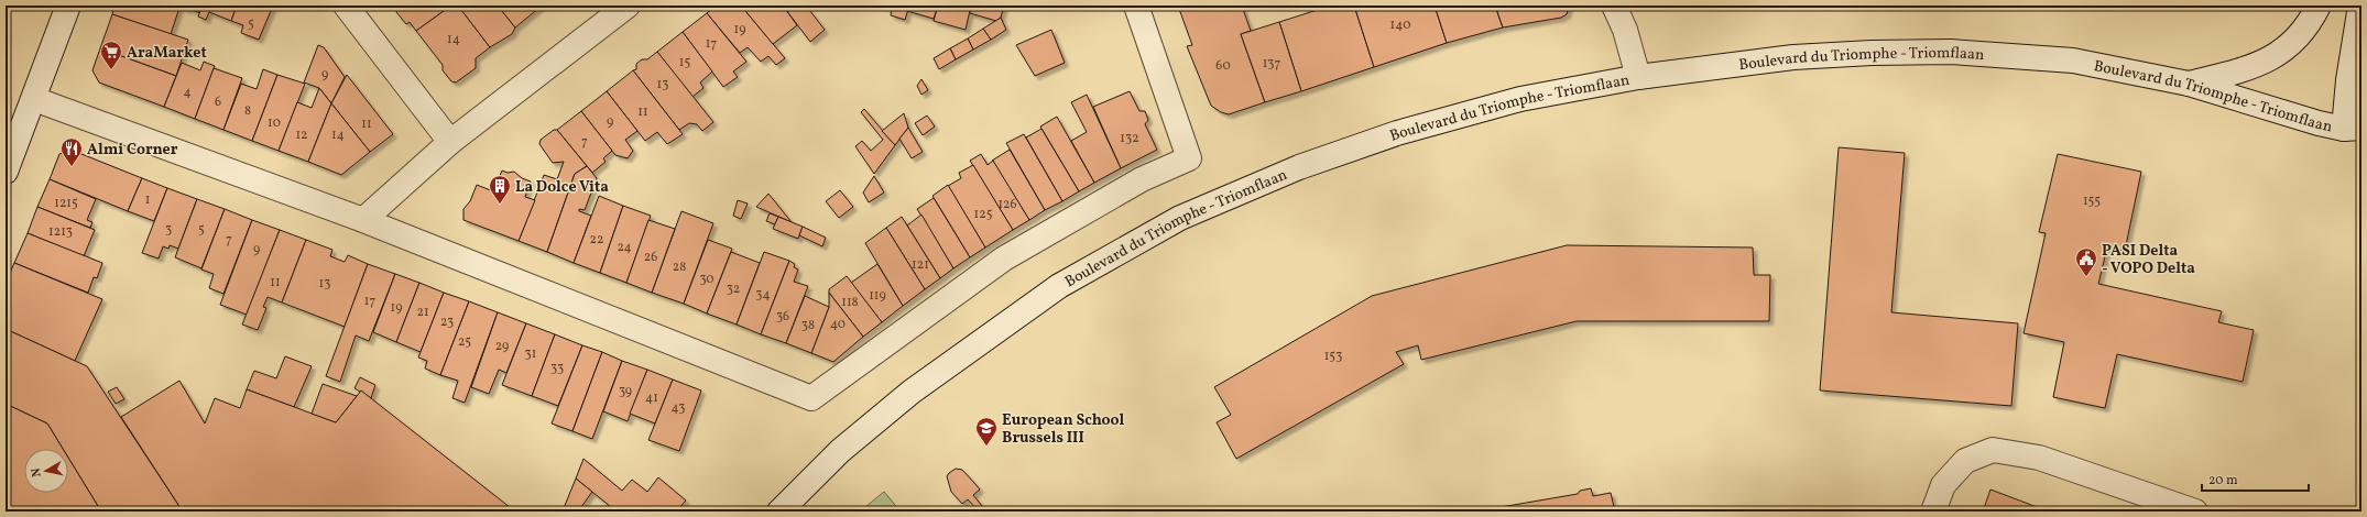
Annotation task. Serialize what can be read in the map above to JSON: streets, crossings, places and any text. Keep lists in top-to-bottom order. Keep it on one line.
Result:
{"streets":{"street":["Boulevard du Triomphe - Triomflaan"]},"places":{"supermarket":["AraMarket"],"restaurant":["Almi Corner"],"building":["La Dolce Vita"],"public building":["PASI Delta - VOPO Delta"],"school or university":["European School Brussels III"]},"house_numbers":["5","140","19","14","17","15","137","60","9","13","4","6","8","11","9","10","11","12","14","132","7","1","155","1215","126","125","3","5","1213","7","22","24","9","26","121","28","30","11","13","32","34","119","17","118","19","21","36","23","40","38","25","29","31","153","33","39","41","43"],"scale_bar":"20 m","north":"left"}
